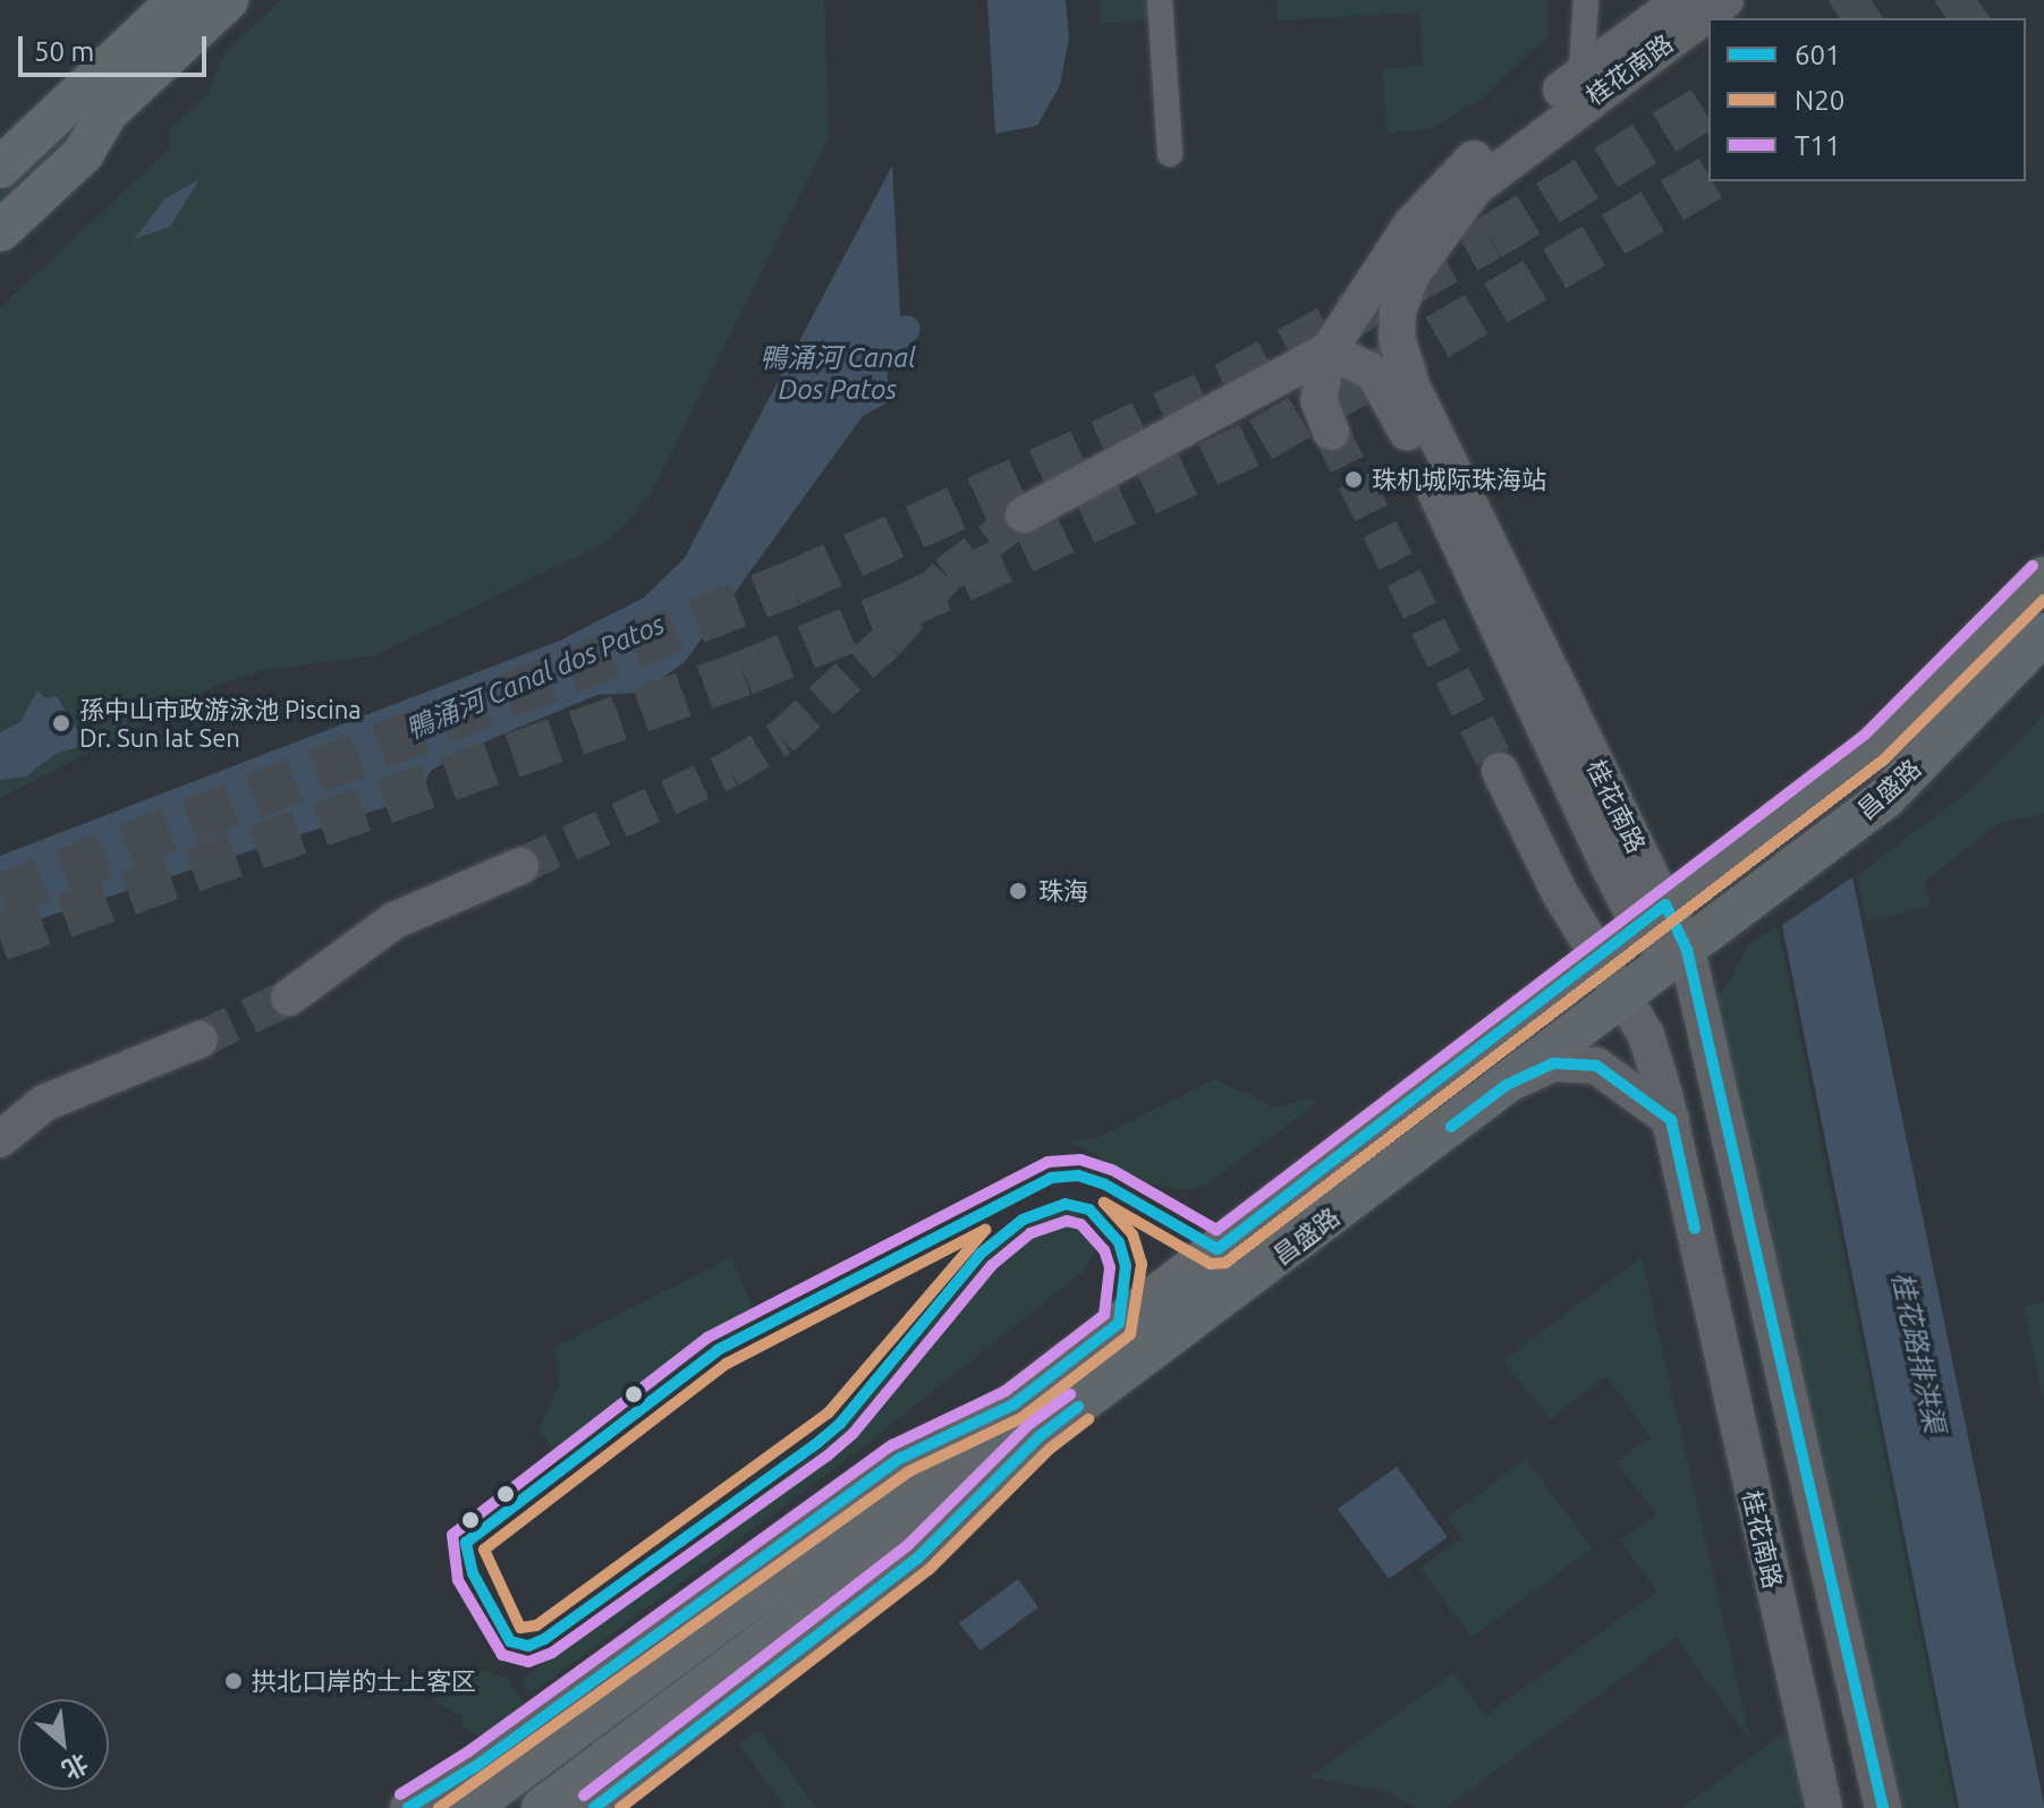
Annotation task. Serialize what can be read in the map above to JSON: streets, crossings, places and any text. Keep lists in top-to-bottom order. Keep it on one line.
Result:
{"streets":{"main road":["桂花南路","昌盛路"]},"crossings":[["桂花南路","昌盛路"]],"water":["鴨涌河 Canal Dos Patos","鴨涌河 Canal dos Patos","桂花路排洪渠"],"places":["珠机城际珠海站","孫中山市政游泳池 Piscina Dr. Sun Iat Sen","珠海","拱北口岸的士上客区"],"lines":["transit line T11","transit line N20","transit line 601"],"legend":["601","N20","T11"],"scale_bar":"50 m","north":"bottom right"}
